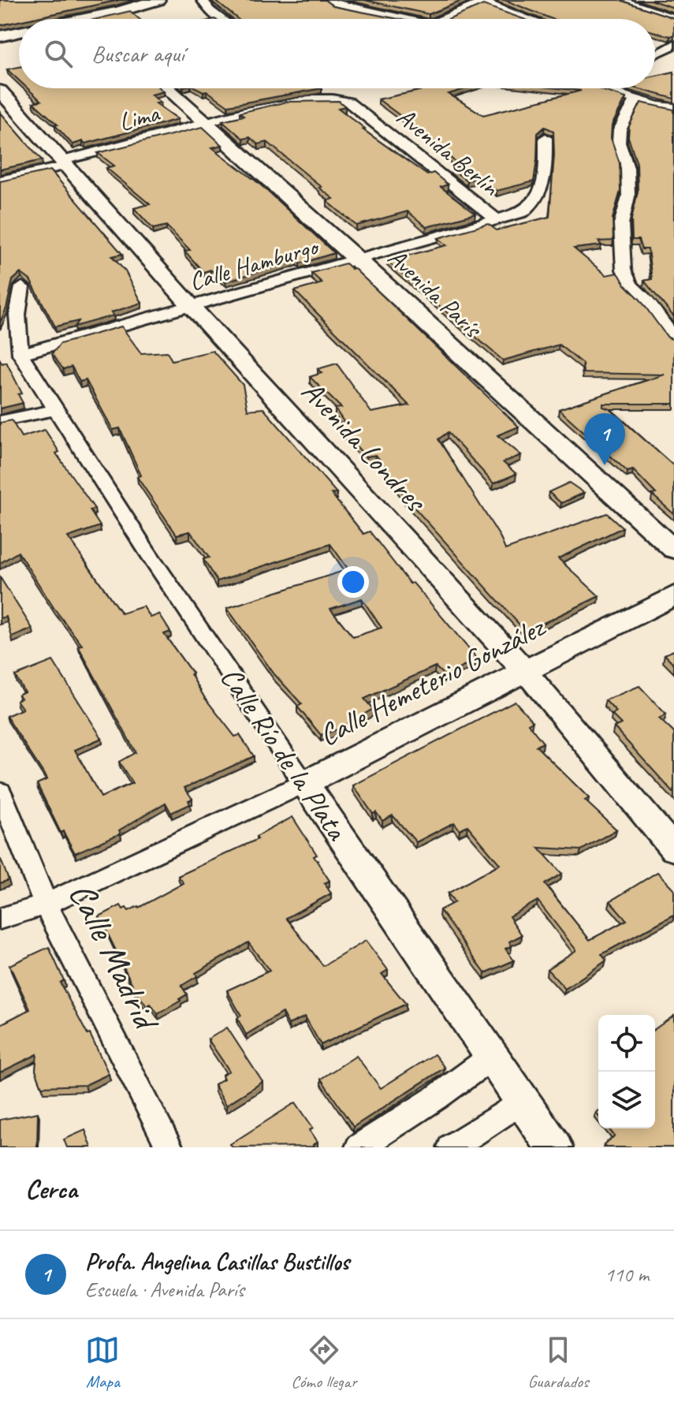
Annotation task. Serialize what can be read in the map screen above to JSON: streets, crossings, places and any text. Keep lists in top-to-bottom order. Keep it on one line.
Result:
{"streets":{"main road":["Avenida París","Avenida Londres","Calle Hemeterio González","Calle Río de la Plata"],"street":["Lima","Avenida Berlín","Calle Hamburgo","Calle Madrid"]},"crossings":[["Lima","Avenida Berlín"],["Lima","Avenida París"],["Lima","Avenida Londres"],["Avenida Berlín","Calle Hamburgo"],["Calle Hamburgo","Avenida París"],["Calle Hamburgo","Avenida Londres"],["Calle Hamburgo","Calle Río de la Plata"],["Avenida Londres","Calle Hemeterio González"],["Calle Hemeterio González","Calle Río de la Plata"],["Calle Hemeterio González","Calle Madrid"]],"page":{"search":"Buscar aquí","pins":"1","heading":"Cerca","list":[{"mark":"1","name":"Profa. Angelina Casillas Bustillos","note":"Escuela · Avenida París","value":"110 m"}],"nav":["Mapa","Cómo llegar","Guardados"]}}
